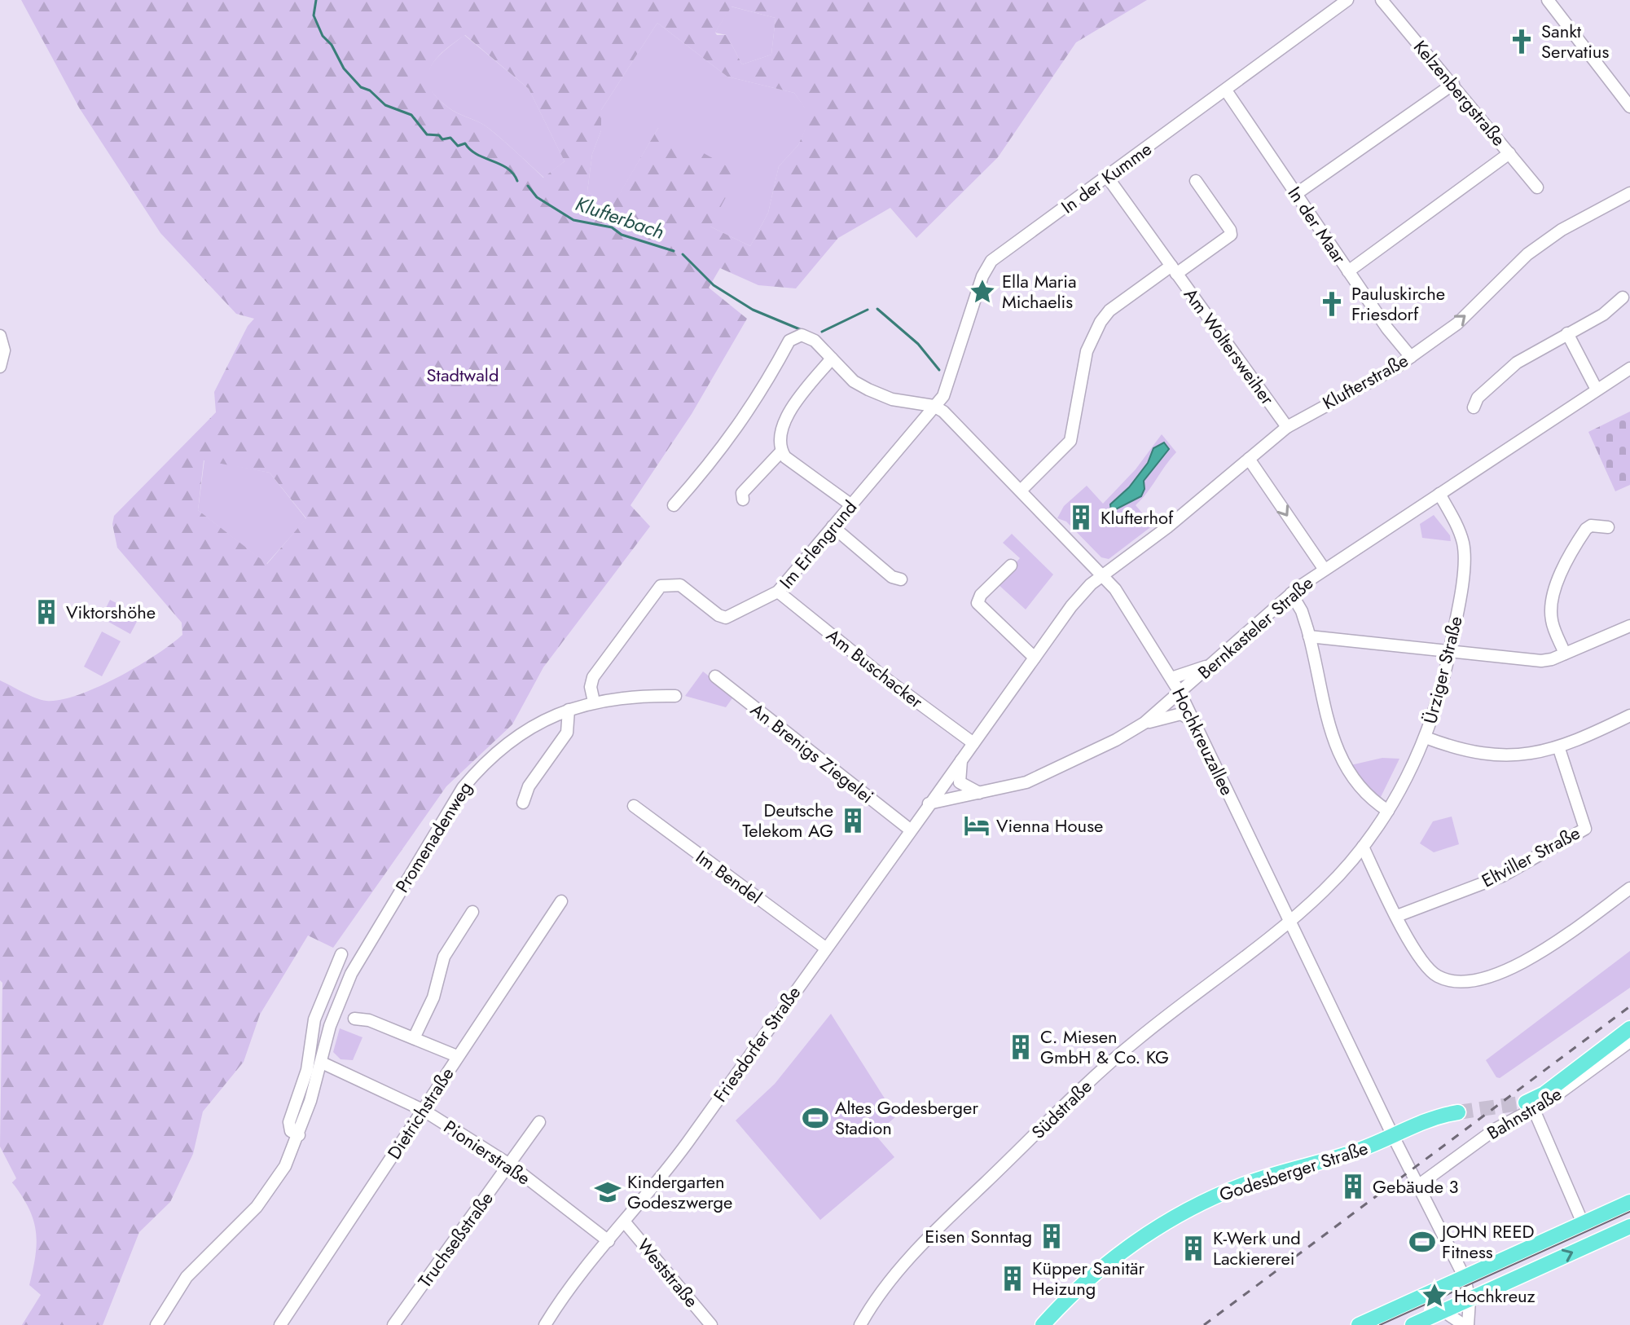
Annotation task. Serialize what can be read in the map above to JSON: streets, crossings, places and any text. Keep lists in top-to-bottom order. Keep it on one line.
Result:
{"streets":{"main road":["Godesberger Straße"],"street":["Kelzenbergstraße","In der Kumme","In der Maar","Am Woltersweiher","Klufterstraße","Im Erlengrund","Bernkasteler Straße","Am Buschacker","Ürziger Straße","Hochkreuzallee","An Brenigs Ziegelei","Promenadenweg","Eltviller Straße","Im Bendel","Friesdorfer Straße","Südstraße","Dietrichstraße","Bahnstraße","Pionierstraße","Truchseßstraße","Weststraße"]},"crossings":[["In der Kumme","In der Maar"],["In der Kumme","Am Woltersweiher"],["In der Kumme","Im Erlengrund"],["In der Kumme","Hochkreuzallee"],["In der Maar","Klufterstraße"],["Am Woltersweiher","Klufterstraße"],["Klufterstraße","Hochkreuzallee"],["Klufterstraße","Friesdorfer Straße"],["Im Erlengrund","Am Buschacker"],["Im Erlengrund","Hochkreuzallee"],["Im Erlengrund","Promenadenweg"],["Bernkasteler Straße","Ürziger Straße"],["Bernkasteler Straße","Hochkreuzallee"],["Bernkasteler Straße","Friesdorfer Straße"],["Am Buschacker","Friesdorfer Straße"],["Ürziger Straße","Hochkreuzallee"],["Ürziger Straße","Südstraße"],["Hochkreuzallee","Friesdorfer Straße"],["Hochkreuzallee","Südstraße"],["Hochkreuzallee","Bahnstraße"],["Hochkreuzallee","Godesberger Straße"],["An Brenigs Ziegelei","Friesdorfer Straße"],["Promenadenweg","Pionierstraße"],["Im Bendel","Friesdorfer Straße"],["Friesdorfer Straße","Pionierstraße"],["Friesdorfer Straße","Weststraße"],["Dietrichstraße","Pionierstraße"],["Pionierstraße","Truchseßstraße"]],"water":["Klufterbach"],"parks":["Stadtwald"],"places":{"church":["Sankt Servatius","Pauluskirche Friesdorf"],"place":["Ella Maria Michaelis","Hochkreuz"],"building":["Klufterhof","Viktorshöhe","Deutsche Telekom AG","C. Miesen GmbH & Co. KG","Gebäude 3","Eisen Sonntag","K-Werk und Lackiererei","Küpper Sanitär Heizung"],"hotel":["Vienna House"],"sports":["Altes Godesberger Stadion","JOHN REED Fitness"],"school or university":["Kindergarten Godeszwerge"]}}
